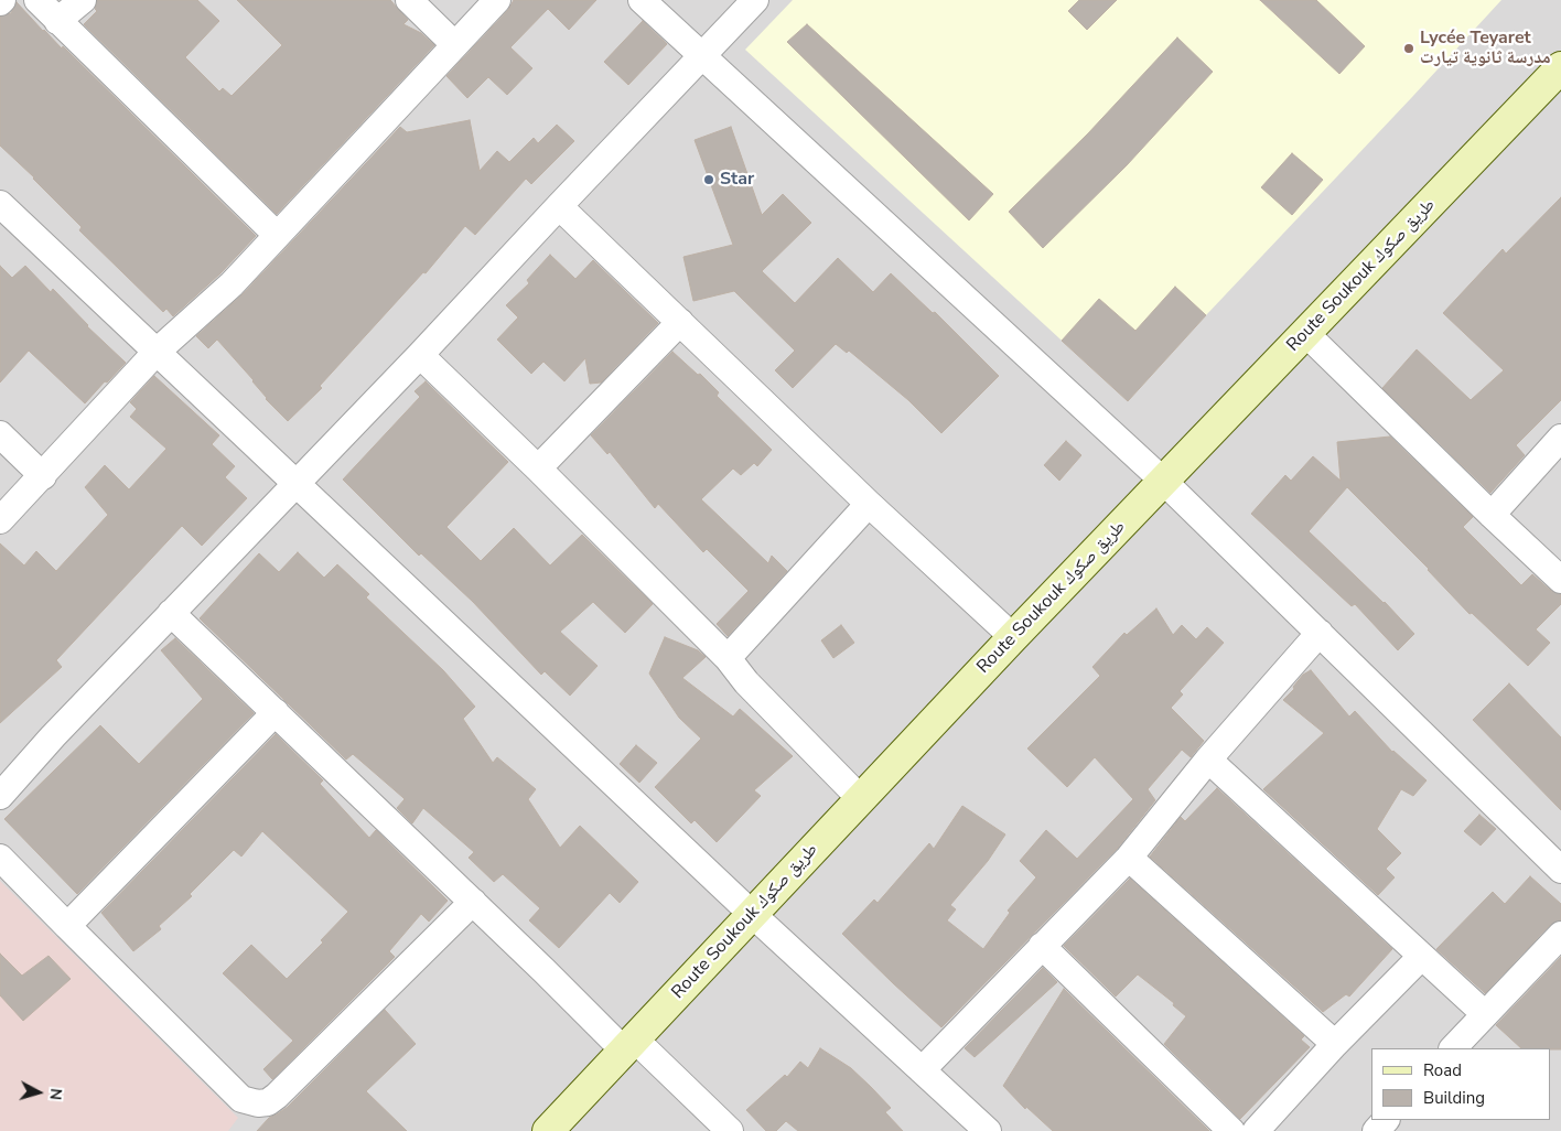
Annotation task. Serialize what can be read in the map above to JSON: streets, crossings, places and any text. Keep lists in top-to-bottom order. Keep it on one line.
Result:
{"streets":{"street":["Route Soukouk طريق صكوك"]},"places":["Lycée Teyaret مدرسة ثانوية تيارت","Star"],"legend":["Road","Building"],"north":"right"}
